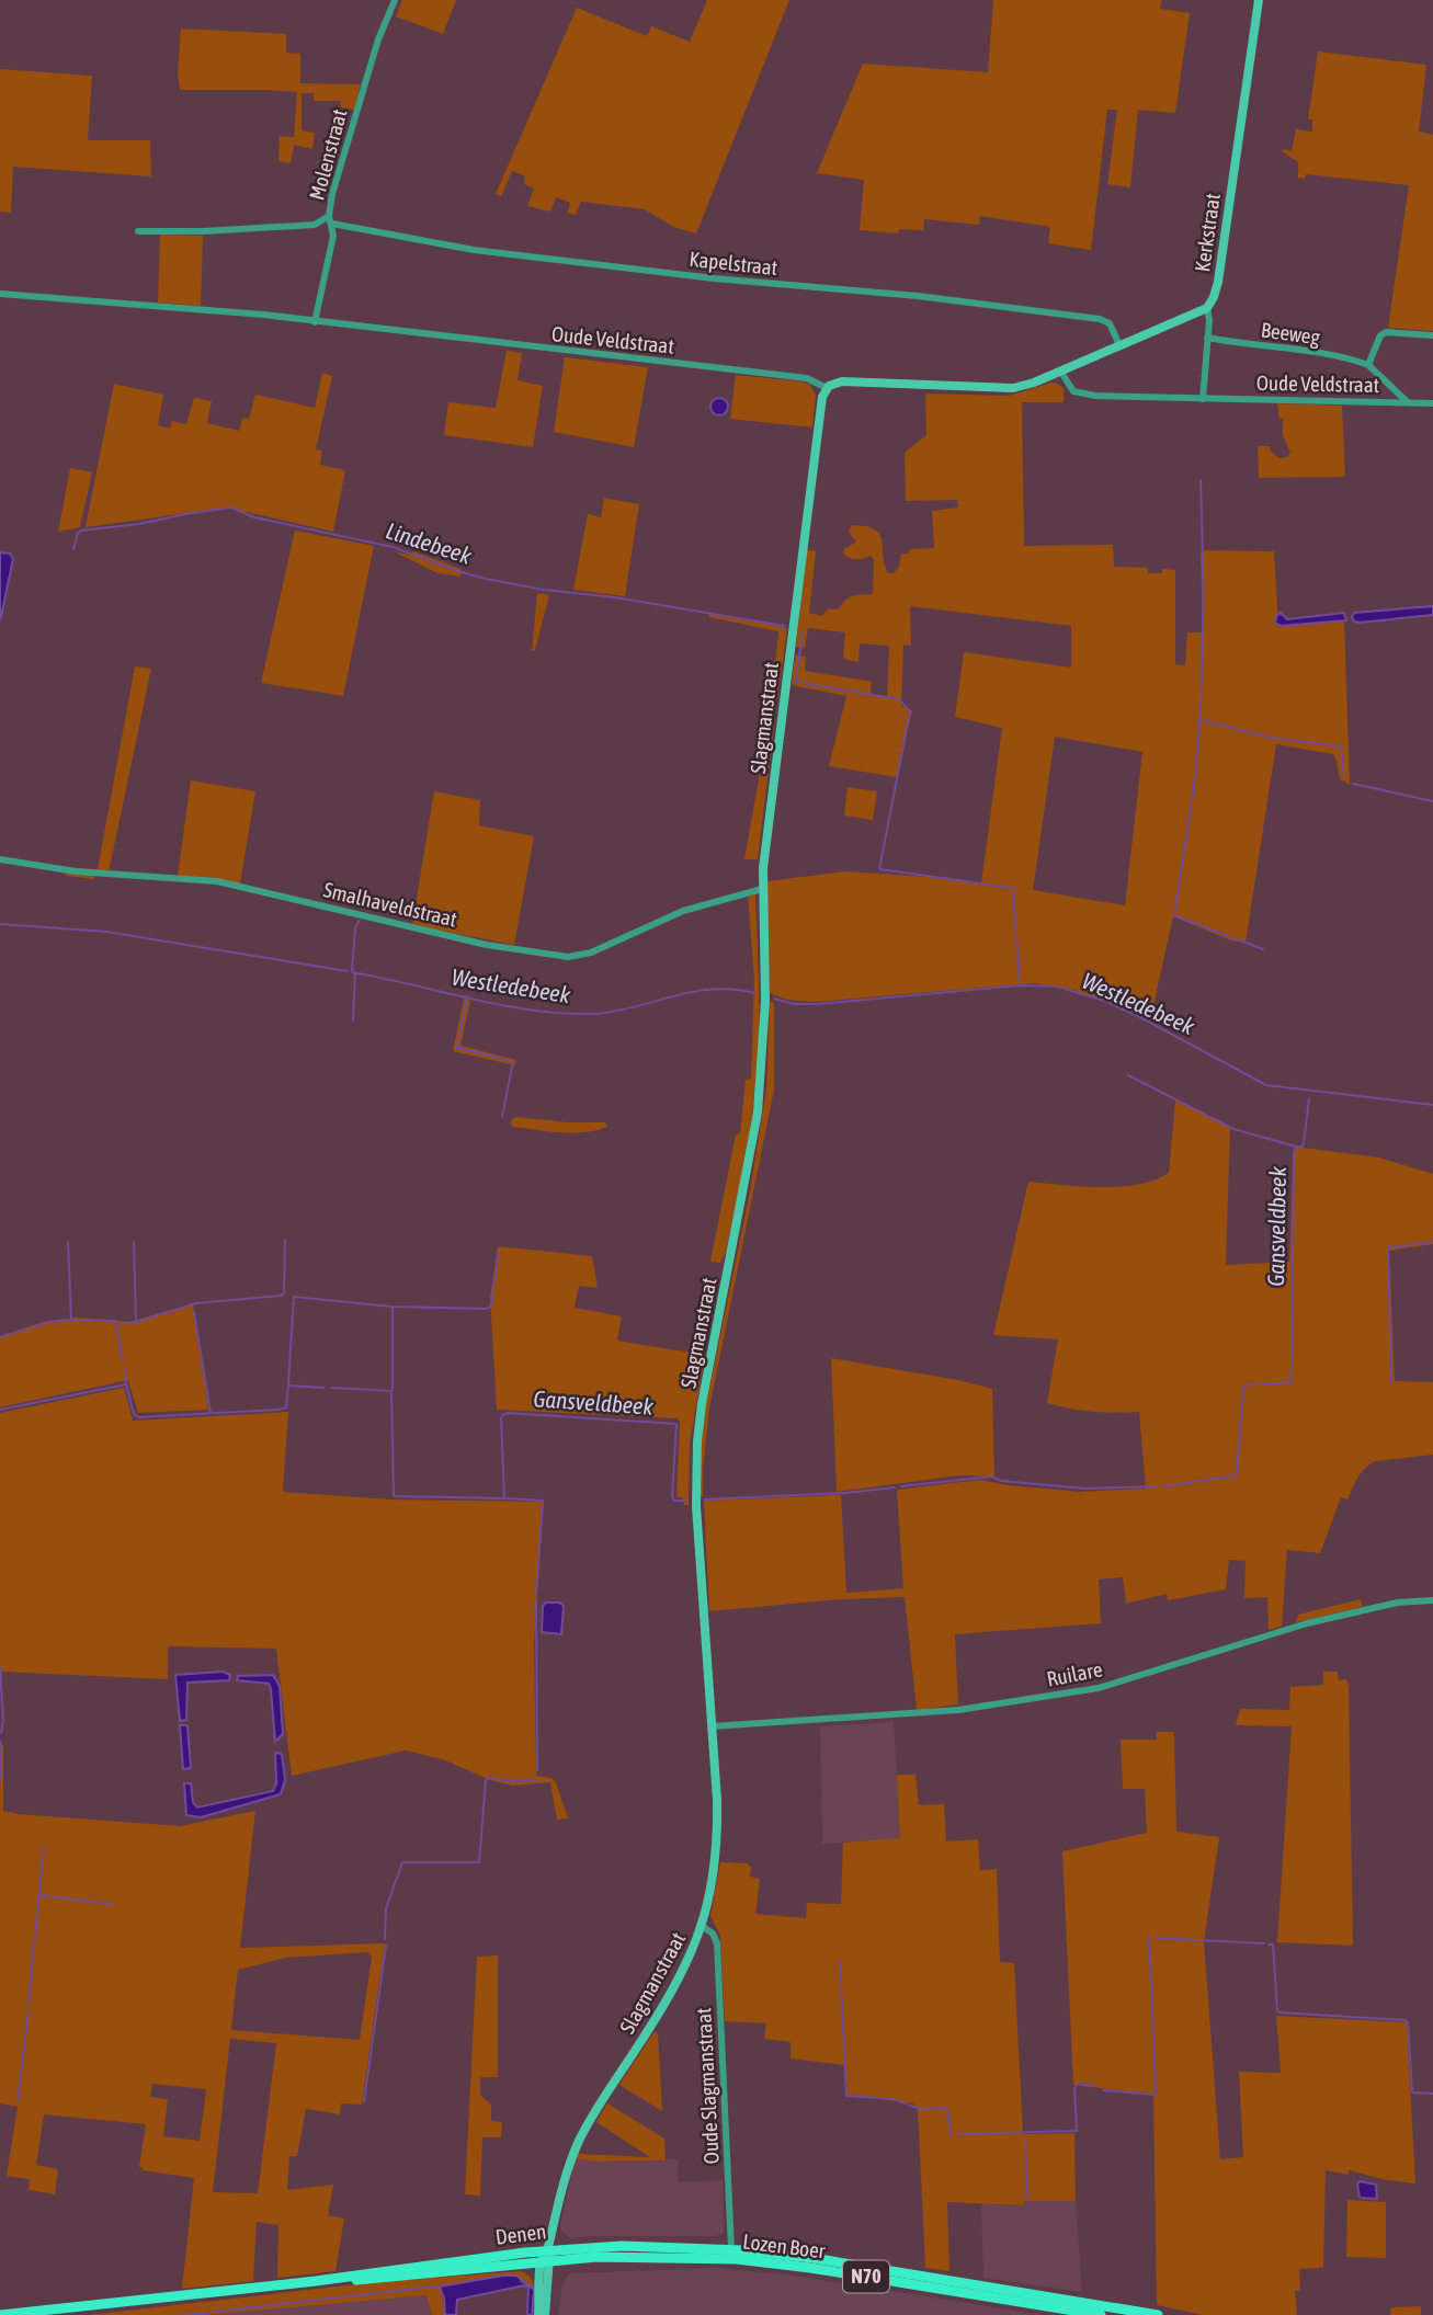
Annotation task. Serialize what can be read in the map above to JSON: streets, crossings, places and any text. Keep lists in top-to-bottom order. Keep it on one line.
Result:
{"streets":{"main road":["Kerkstraat","Slagmanstraat","Denen","Lozen Boer","N70"],"street":["Molenstraat","Kapelstraat","Beeweg","Oude Veldstraat","Smalhaveldstraat","Ruilare","Oude Slagmanstraat"]},"crossings":[["Molenstraat","Kapelstraat"],["Molenstraat","Oude Veldstraat"],["Oude Veldstraat","Slagmanstraat"],["Slagmanstraat","Smalhaveldstraat"],["Slagmanstraat","Ruilare"],["Slagmanstraat","Oude Slagmanstraat"],["Slagmanstraat","Denen"],["Slagmanstraat","Lozen Boer"],["Oude Slagmanstraat","Denen"],["Oude Slagmanstraat","Lozen Boer"],["Denen","Lozen Boer"]],"water":["Lindebeek","Westledebeek","Gansveldbeek"]}
